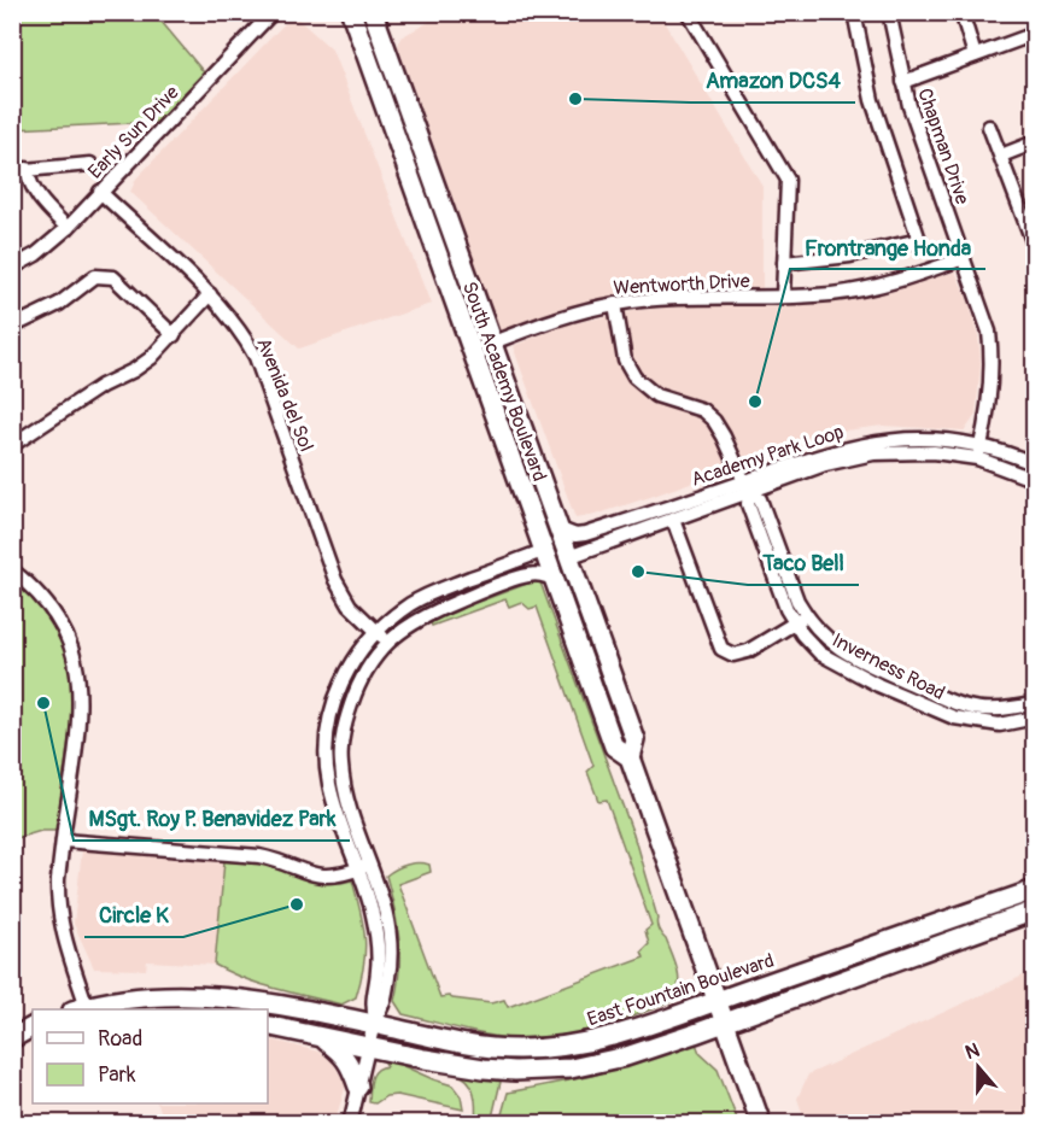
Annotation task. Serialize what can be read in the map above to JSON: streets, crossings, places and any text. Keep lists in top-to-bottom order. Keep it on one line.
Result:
{"streets":{"highway":["South Academy Boulevard","East Fountain Boulevard"],"street":["Early Sun Drive","Chapman Drive","Wentworth Drive","Avenida del Sol","Academy Park Loop","Inverness Road"]},"crossings":[["Early Sun Drive","Avenida del Sol"],["Chapman Drive","Wentworth Drive"],["Chapman Drive","Academy Park Loop"],["Wentworth Drive","South Academy Boulevard"],["Wentworth Drive","Inverness Road"],["South Academy Boulevard","Academy Park Loop"],["South Academy Boulevard","East Fountain Boulevard"],["Academy Park Loop","Inverness Road"]],"places":["Amazon DCS4","Frontrange Honda","Taco Bell","MSgt. Roy P. Benavidez Park","Circle K"],"legend":["Road","Park"],"north":"top"}
